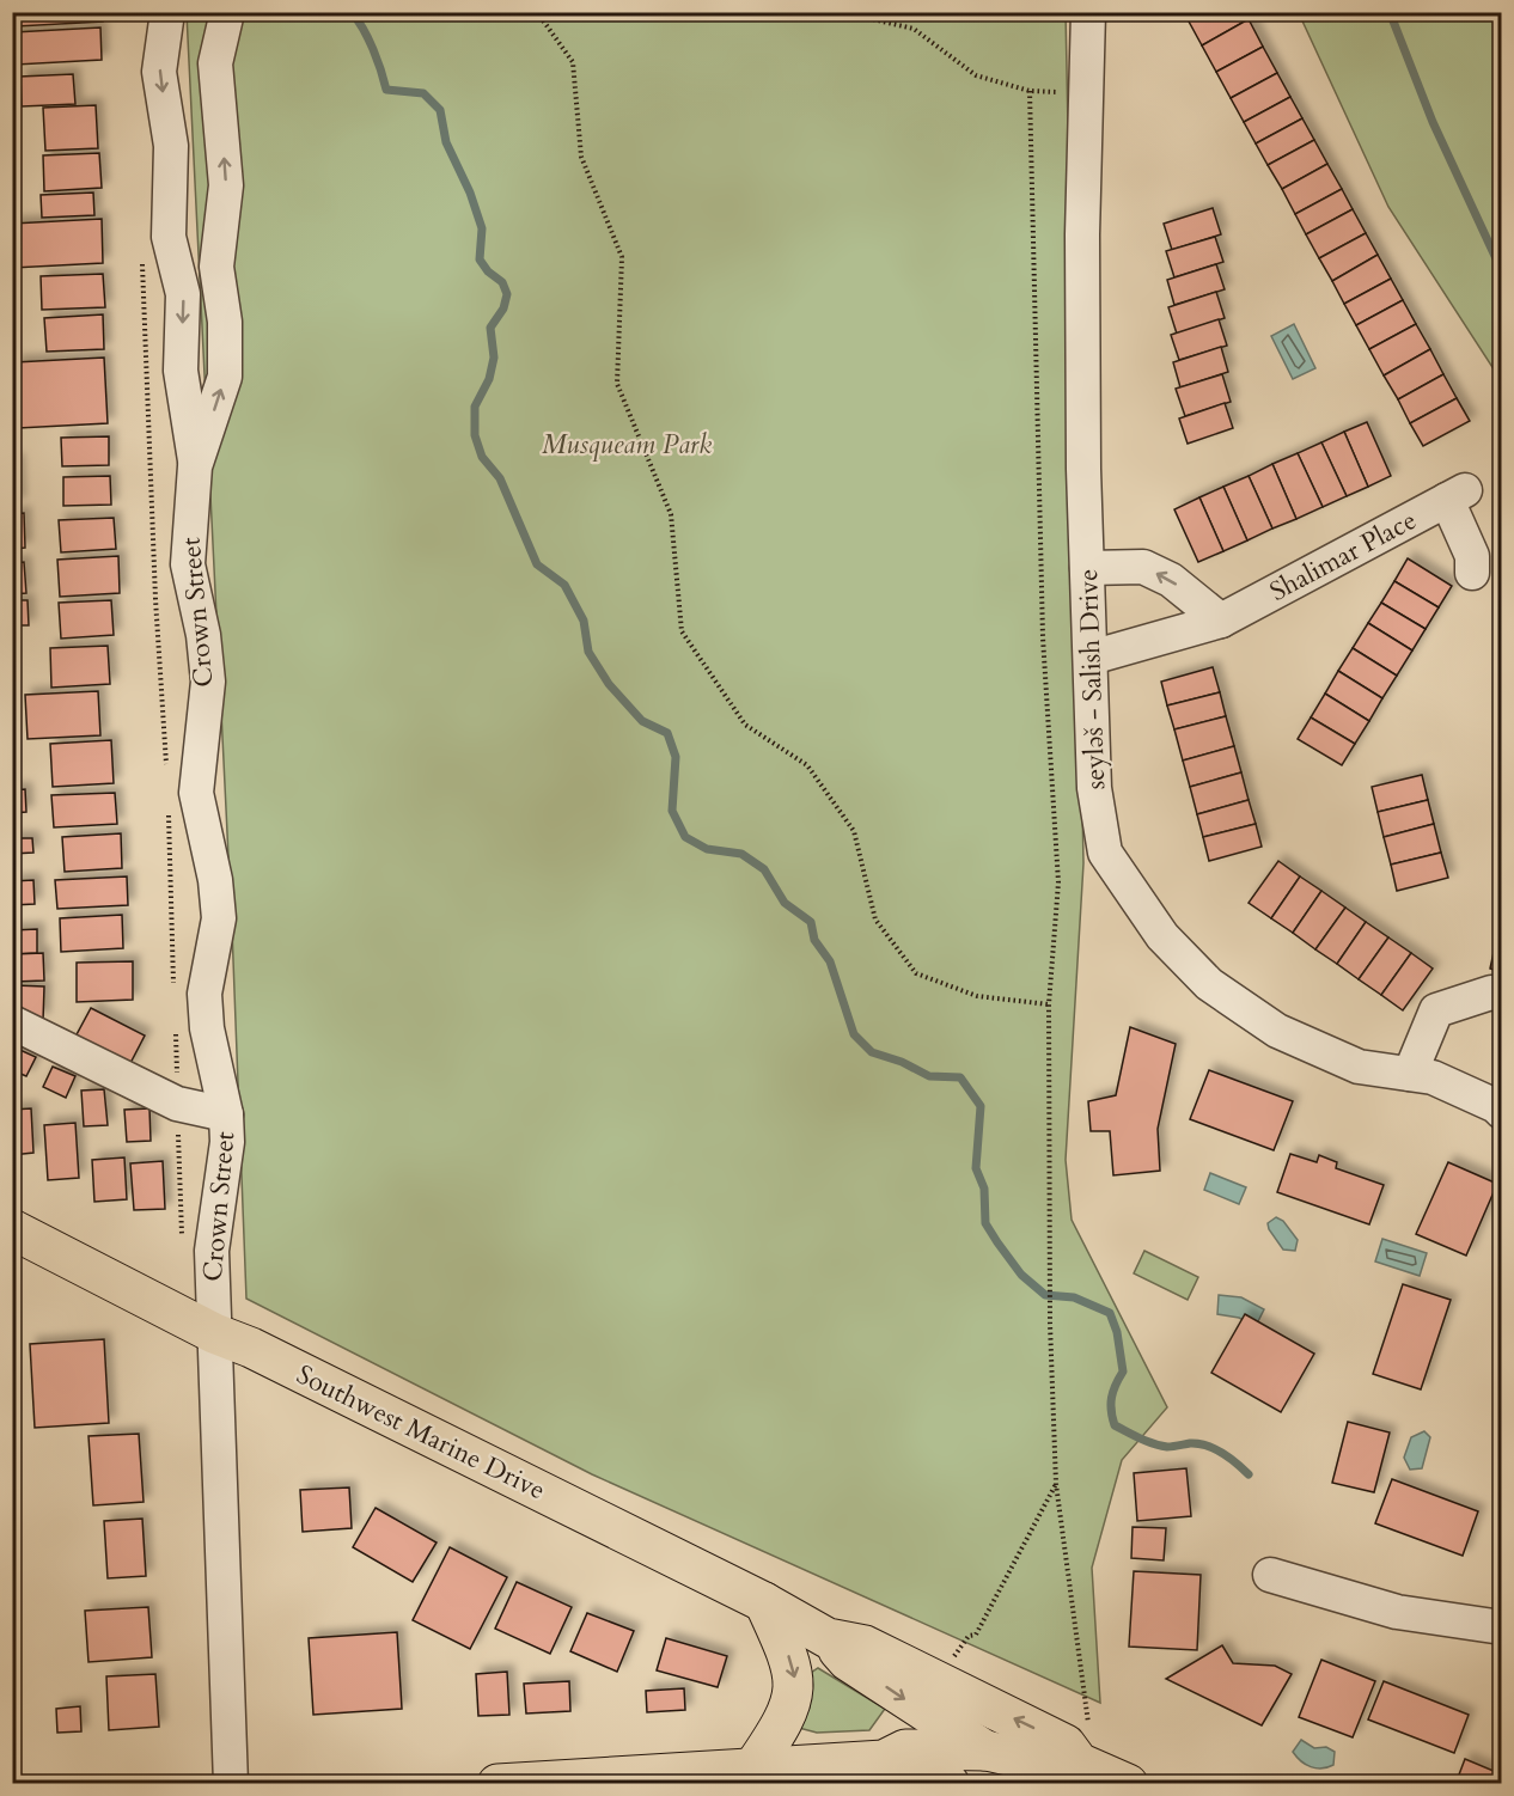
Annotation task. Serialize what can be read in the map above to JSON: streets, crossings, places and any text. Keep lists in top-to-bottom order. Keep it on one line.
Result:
{"streets":{"main road":["Southwest Marine Drive"],"street":["Shalimar Place","Crown Street","seyləš - Salish Drive"]},"crossings":[["Shalimar Place","seyləš - Salish Drive"],["Crown Street","Southwest Marine Drive"]],"parks":["Musqueam Park"]}
